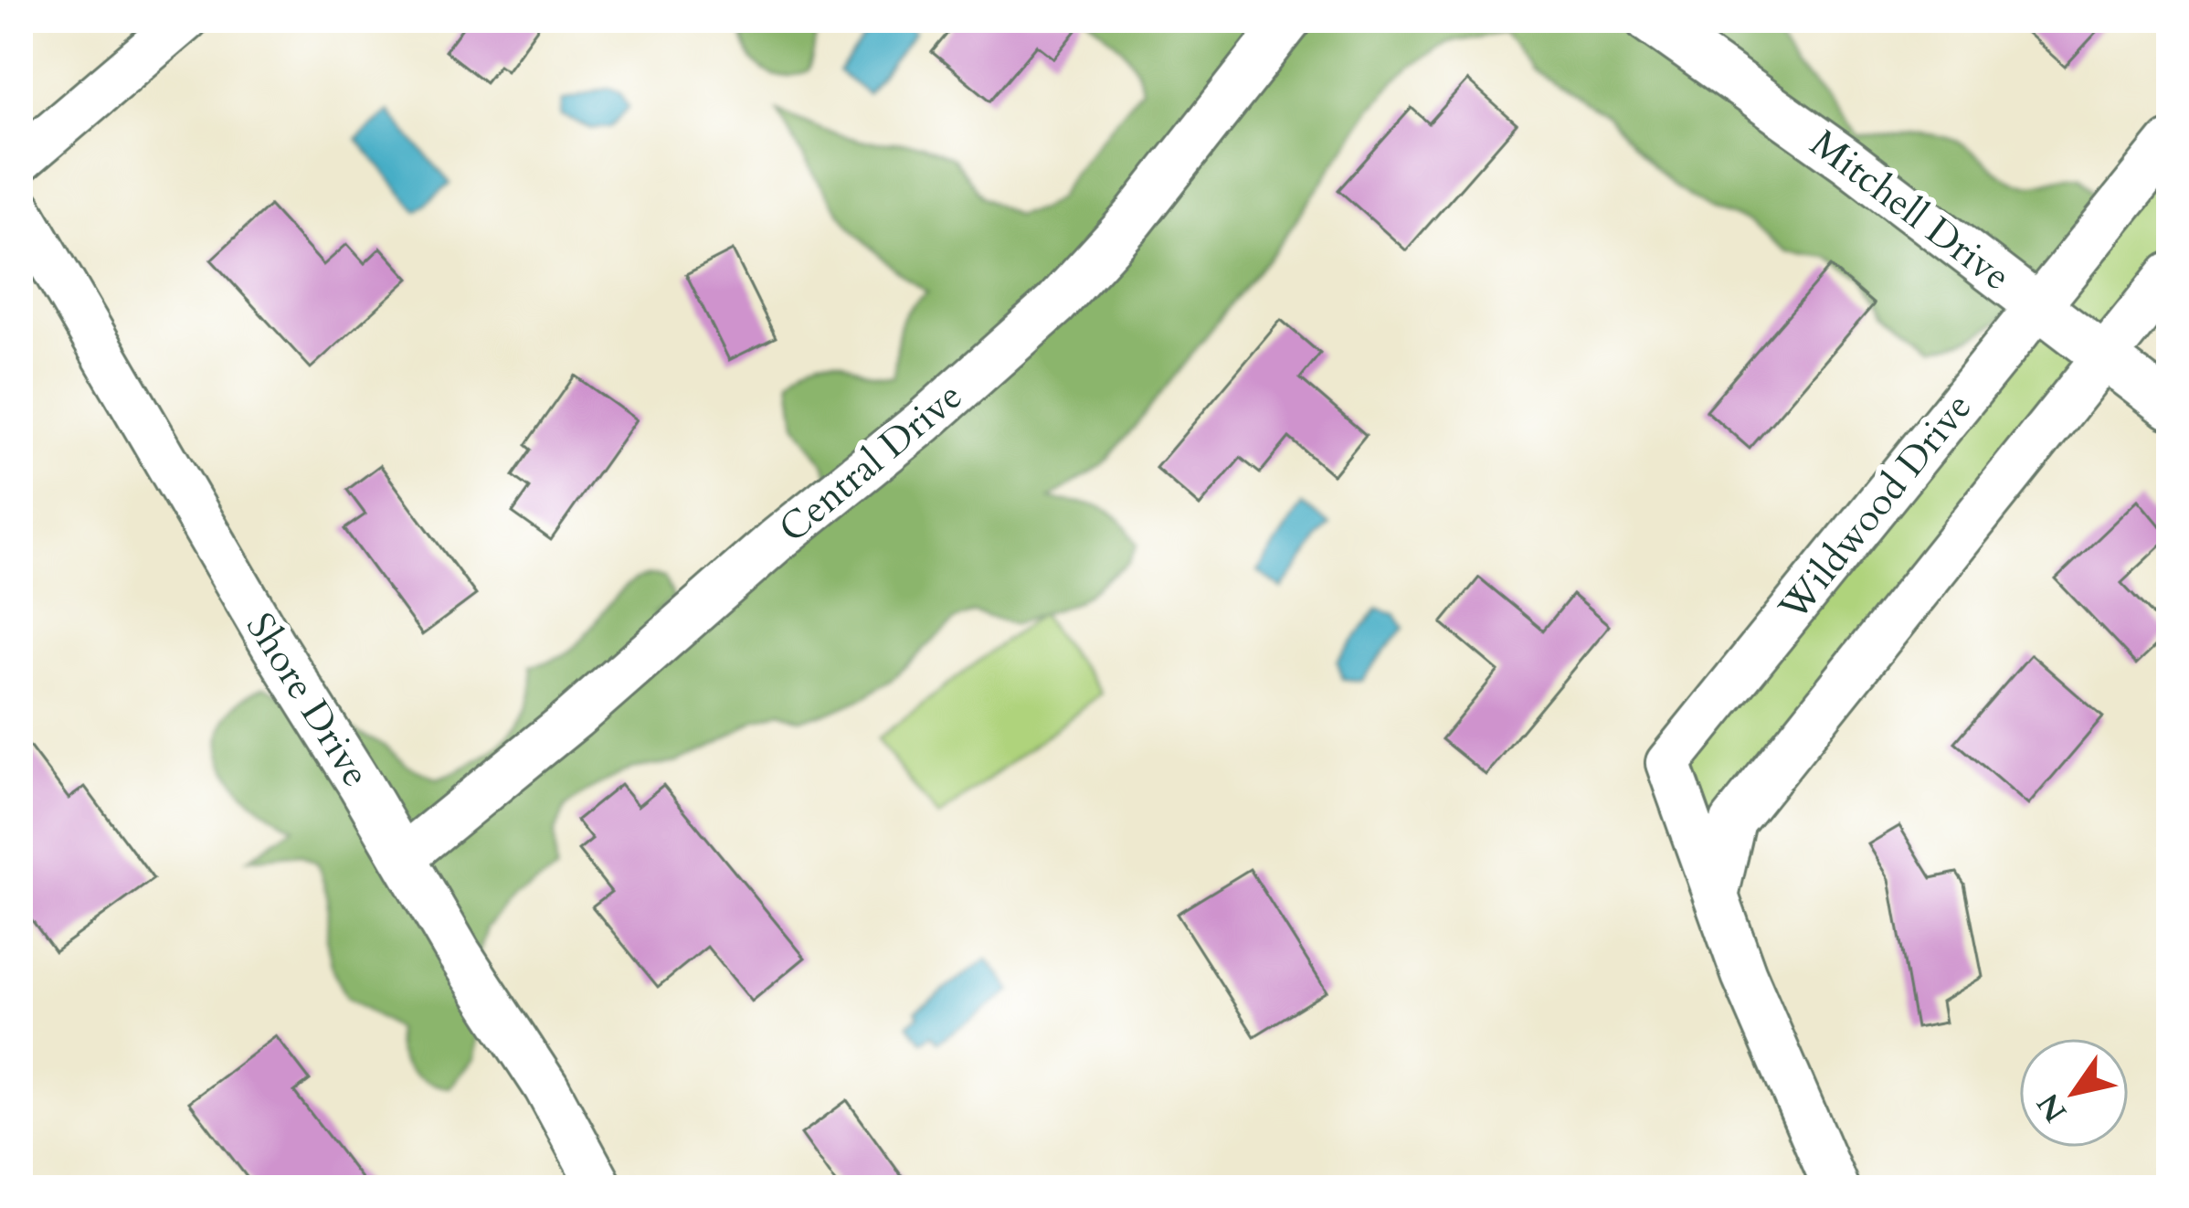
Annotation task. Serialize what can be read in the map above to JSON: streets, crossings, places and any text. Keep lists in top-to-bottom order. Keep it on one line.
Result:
{"streets":{"street":["Mitchell Drive","Central Drive","Wildwood Drive","Shore Drive"]},"crossings":[["Mitchell Drive","Wildwood Drive"],["Central Drive","Shore Drive"]],"north":"bottom left"}
